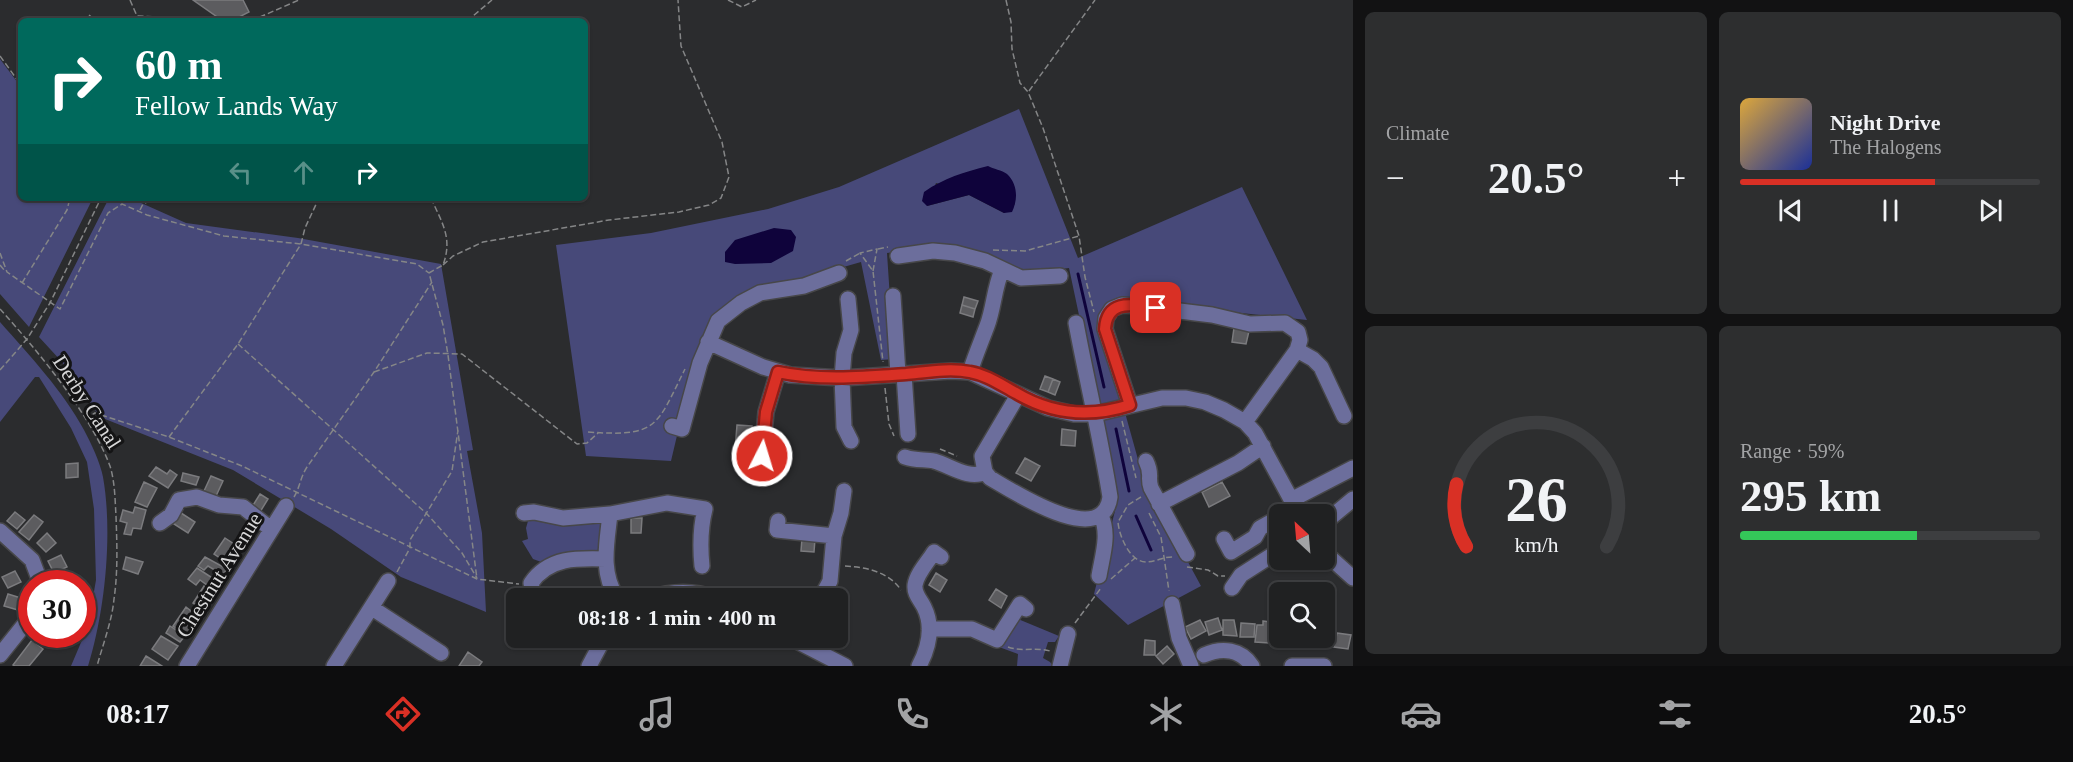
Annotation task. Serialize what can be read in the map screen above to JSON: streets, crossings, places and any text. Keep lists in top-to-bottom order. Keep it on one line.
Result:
{"streets":{"street":["Chestnut Avenue"],"path":["Derby Canal"]},"north":"top left","page":{"tile":["Climate",["Range · 59%","295 km"]],"turn":["60 m","Fellow Lands Way"],"song":["Night Drive","The Halogens"],"heat":["−","20.5°","+"],"limit":"30","trip":"08:18 · 1 min · 400 m","tabs":["08:17","20.5°"],"gauge":["26","km/h"]}}
